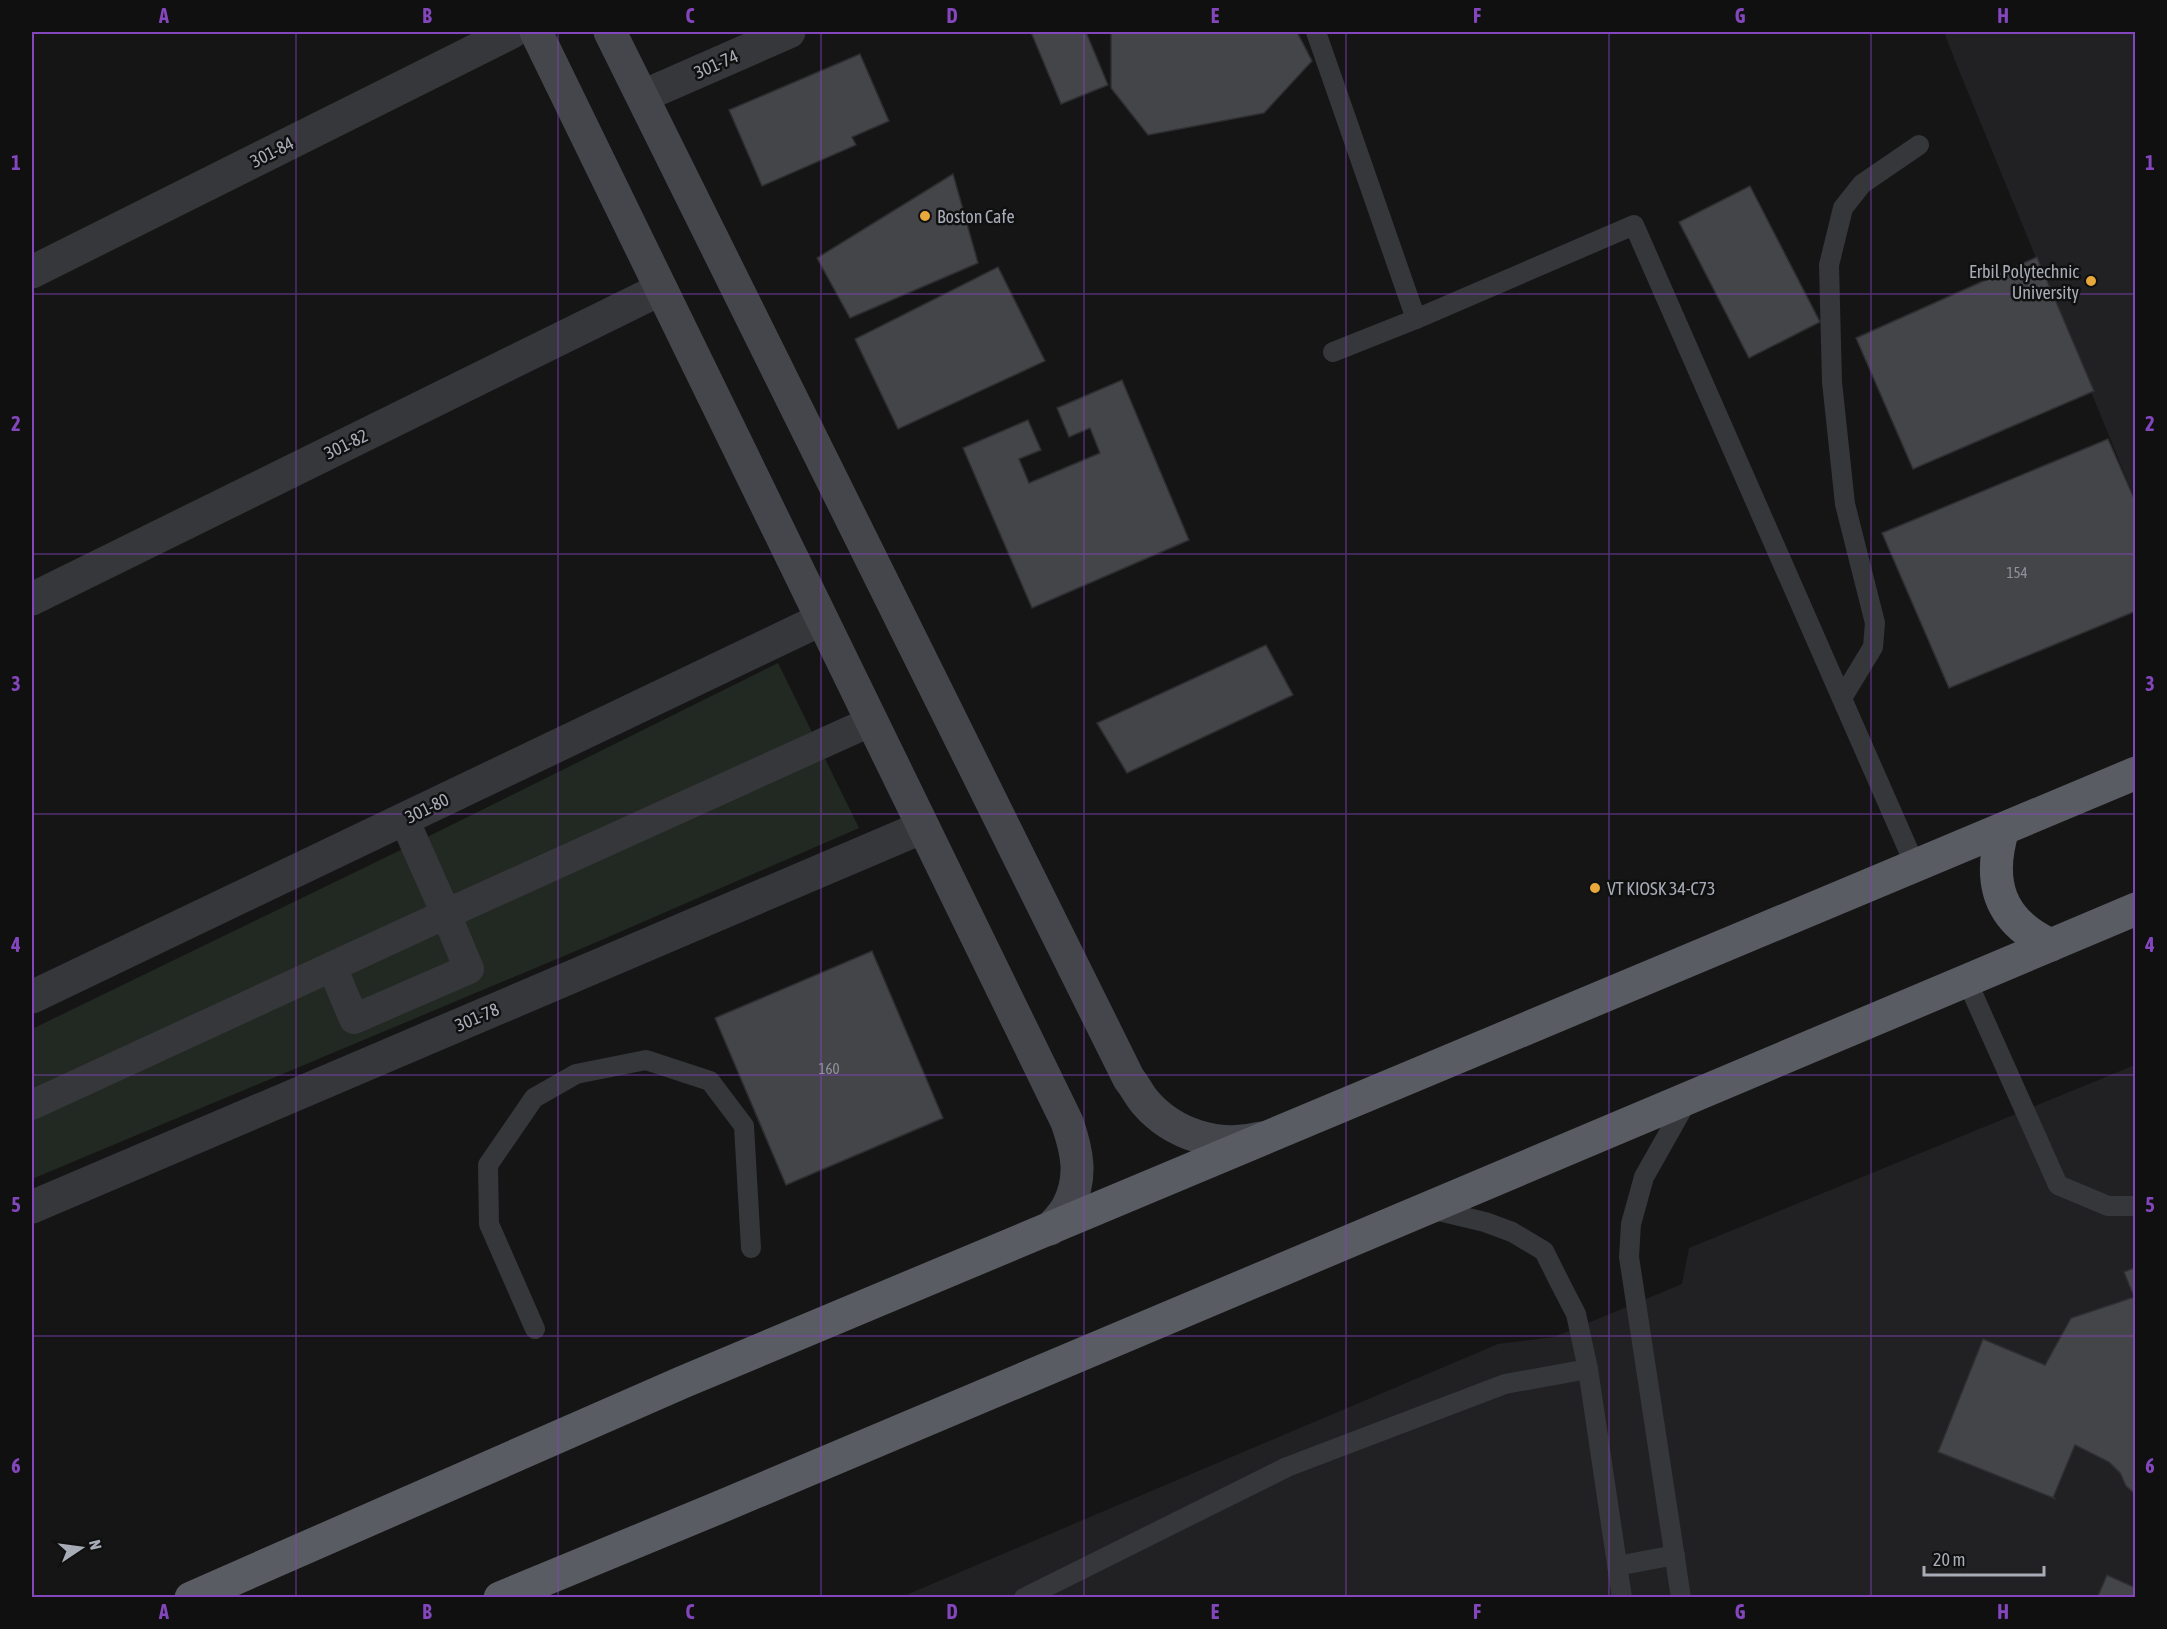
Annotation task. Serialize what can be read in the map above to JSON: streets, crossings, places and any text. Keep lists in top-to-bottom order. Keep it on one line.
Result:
{"streets":{"street":["301-74","301-84","301-82","301-80","301-78"]},"places":["Boston Cafe","Erbil Polytechnic University","VT KIOSK 34-C73"],"house_numbers":["154","160"],"scale_bar":"20 m","north":"right","grid":{"columns":["A","B","C","D","E","F","G","H"],"rows":["1","2","3","4","5","6"]}}
